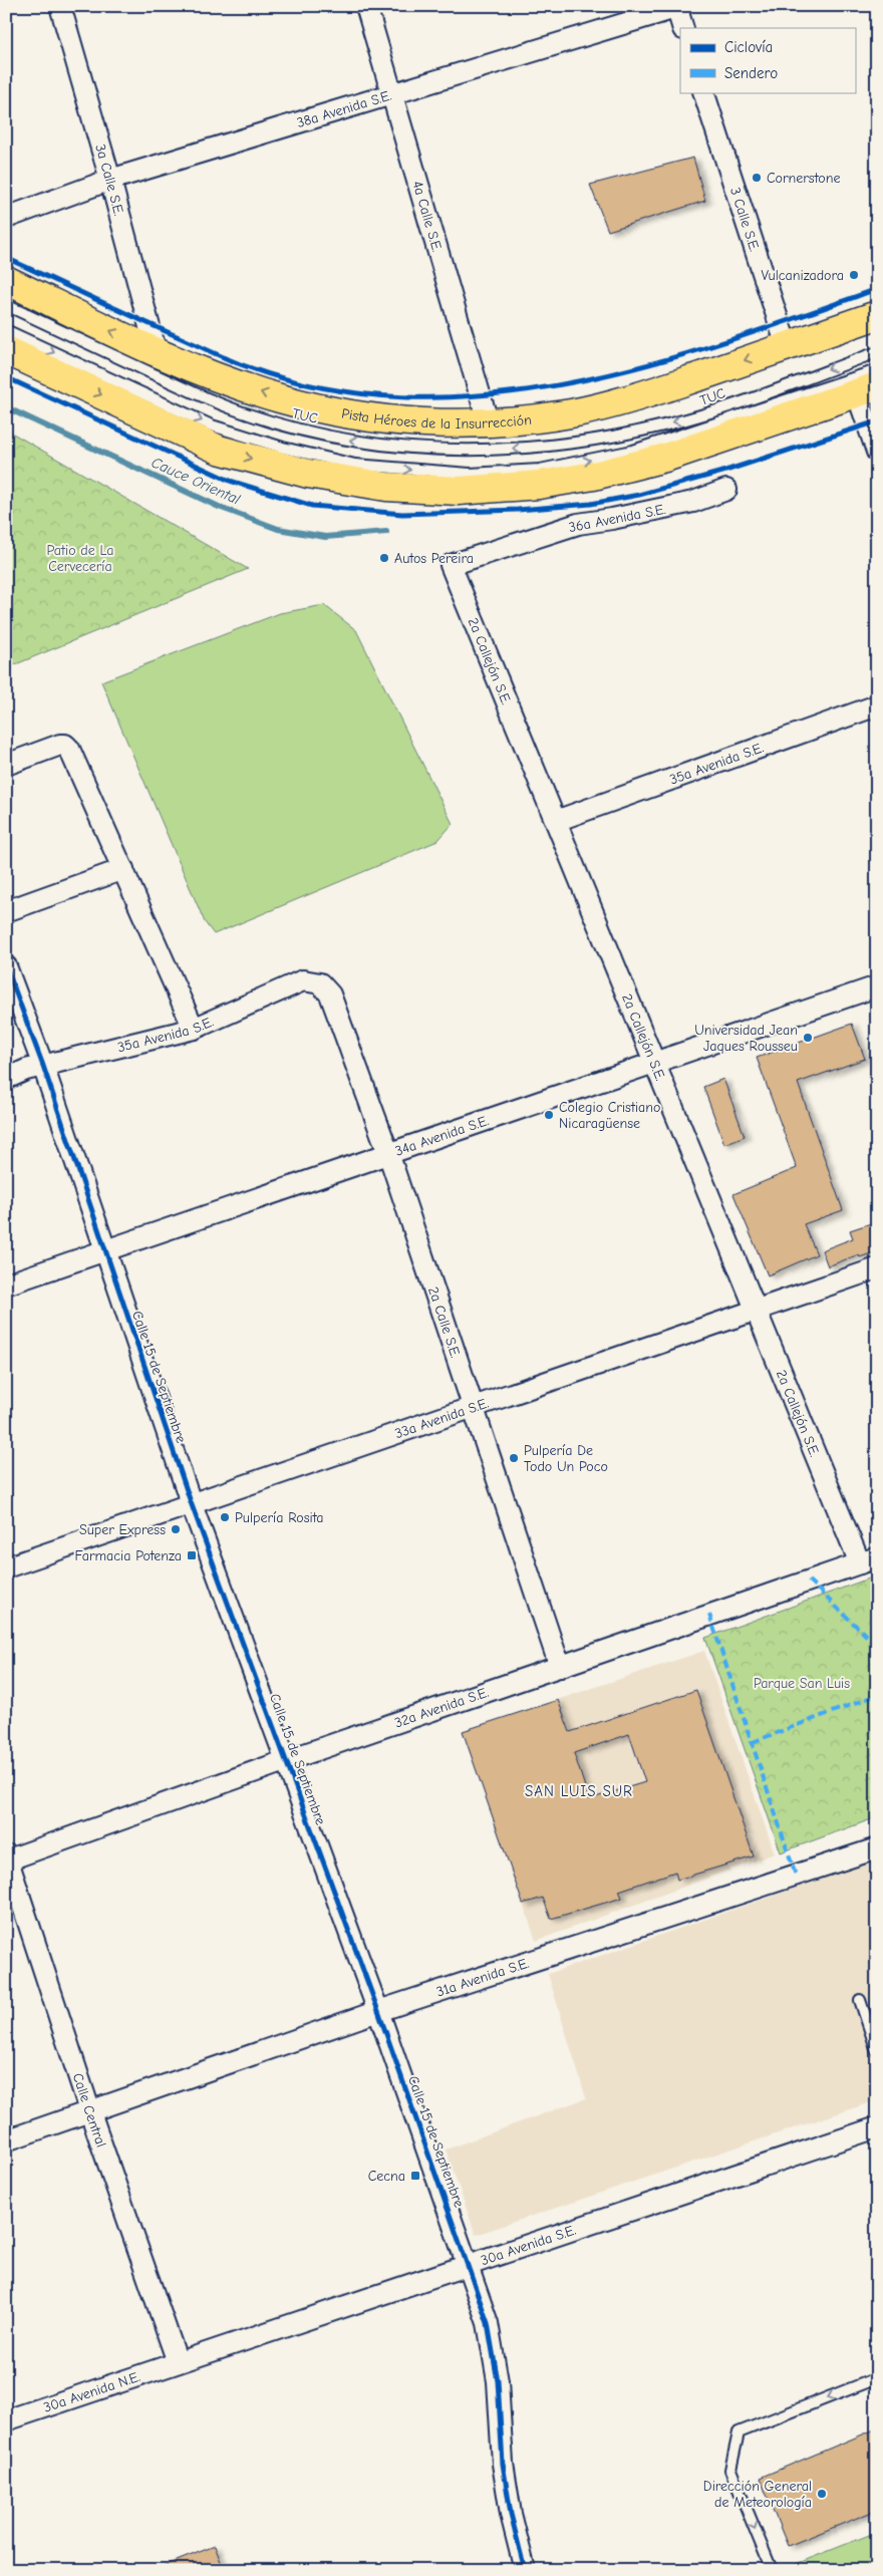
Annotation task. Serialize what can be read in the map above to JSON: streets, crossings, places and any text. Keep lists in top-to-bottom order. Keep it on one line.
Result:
{"streets":{"main road":["Pista Héroes de la Insurrección"],"street":["38a Avenida S.E.","3a Calle S.E.","4a Calle S.E.","3 Calle S.E.","36a Avenida S.E.","2a Callejón S.E.","35a Avenida S.E.","34a Avenida S.E.","2a Calle S.E.","Calle 15 de Septiembre","33a Avenida S.E.","32a Avenida S.E.","31a Avenida S.E.","Calle Central","30a Avenida S.E.","30a Avenida N.E."],"lane":["TUC"]},"crossings":[["38a Avenida S.E.","3a Calle S.E."],["38a Avenida S.E.","4a Calle S.E."],["3a Calle S.E.","Pista Héroes de la Insurrección"],["4a Calle S.E.","Pista Héroes de la Insurrección"],["3 Calle S.E.","Pista Héroes de la Insurrección"],["36a Avenida S.E.","2a Callejón S.E."],["2a Callejón S.E.","35a Avenida S.E."],["2a Callejón S.E.","34a Avenida S.E."],["2a Callejón S.E.","33a Avenida S.E."],["2a Callejón S.E.","32a Avenida S.E."],["35a Avenida S.E.","2a Calle S.E."],["35a Avenida S.E.","Calle 15 de Septiembre"],["34a Avenida S.E.","2a Calle S.E."],["34a Avenida S.E.","Calle 15 de Septiembre"],["2a Calle S.E.","33a Avenida S.E."],["2a Calle S.E.","32a Avenida S.E."],["Calle 15 de Septiembre","33a Avenida S.E."],["Calle 15 de Septiembre","32a Avenida S.E."],["Calle 15 de Septiembre","31a Avenida S.E."],["Calle 15 de Septiembre","30a Avenida S.E."],["32a Avenida S.E.","Calle Central"],["31a Avenida S.E.","Calle Central"],["Calle Central","30a Avenida S.E."],["Calle Central","30a Avenida N.E."],["30a Avenida S.E.","30a Avenida N.E."]],"districts":["SAN LUIS SUR"],"water":["Cauce Oriental"],"parks":["Patio de La Cervecería","Parque San Luis"],"places":{"other":["Cornerstone","Vulcanizadora","Autos Pereira","Universidad Jean Jaques Rousseu","Colegio Cristiano Nicaragüense","Pulpería De Todo Un Poco","Pulpería Rosita","Super Express","Dirección General de Meteorología"],"transit":["Farmacia Potenza","Cecna"]},"legend":["Ciclovía","Sendero"]}
